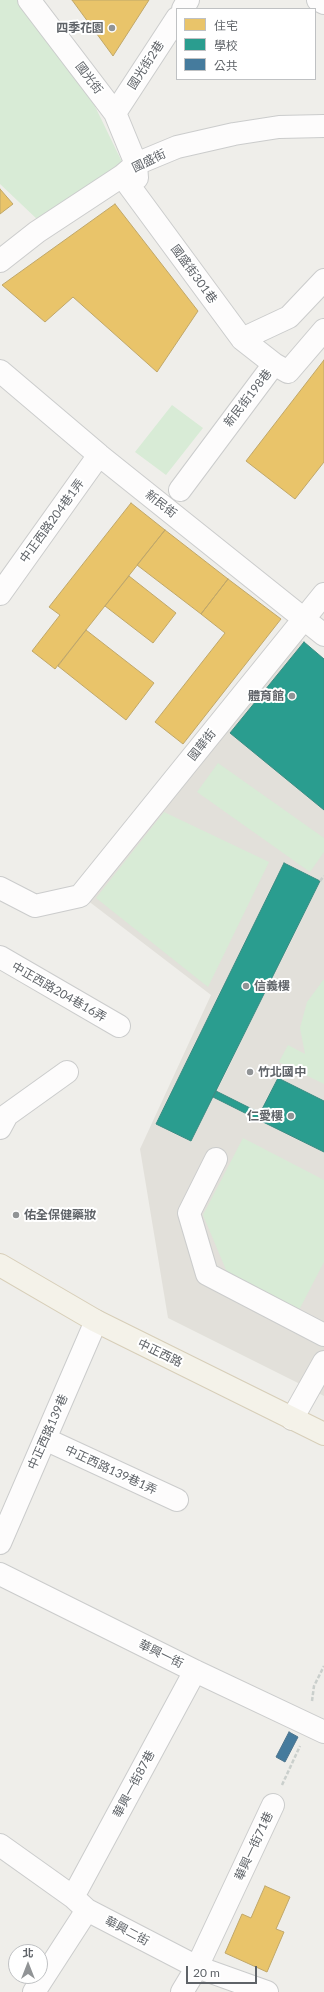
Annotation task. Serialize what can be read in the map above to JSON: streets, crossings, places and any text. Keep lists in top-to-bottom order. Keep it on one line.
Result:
{"streets":{"main road":["中正西路"],"street":["國光街2巷","國光街","國盛街","國盛街301巷","新民街198巷","新民街","中正西路204巷1弄","國華街","中正西路204巷16弄","中正西路139巷","中正西路139巷1弄","華興一街","華興一街87巷","華興一街71巷","華興二街"]},"crossings":[["國光街2巷","國光街"],["國光街","國盛街"],["國光街","國盛街301巷"],["國盛街301巷","新民街198巷"],["新民街","中正西路204巷1弄"],["新民街","國華街"],["中正西路","中正西路139巷"],["中正西路139巷","中正西路139巷1弄"],["華興一街","華興一街87巷"],["華興一街","華興一街71巷"],["華興一街87巷","華興二街"],["華興一街71巷","華興二街"]],"places":["四季花園","體育館","信義樓","竹北國中","仁愛樓","佑全保健藥妝"],"legend":["住宅","學校","公共"],"scale_bar":"20 m","north":"top"}
